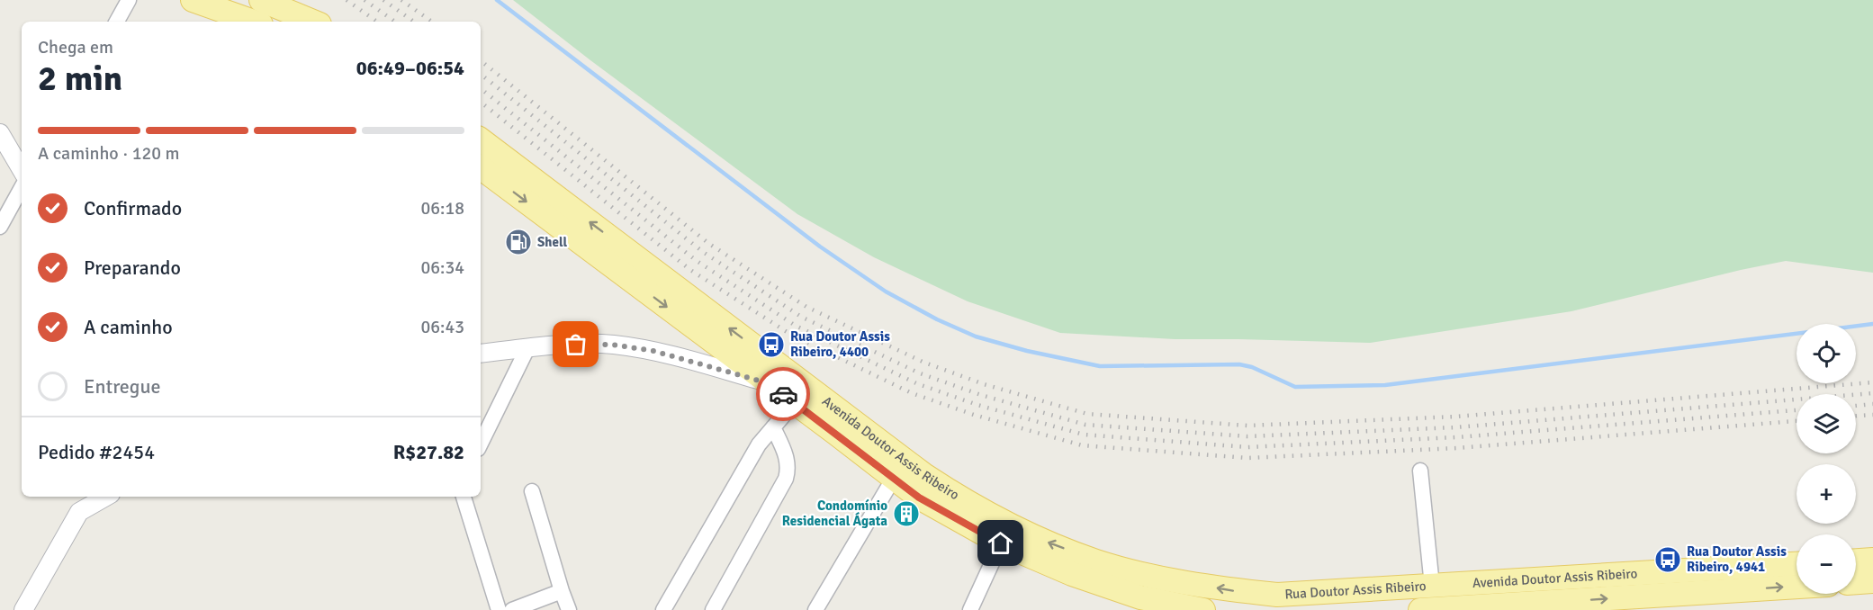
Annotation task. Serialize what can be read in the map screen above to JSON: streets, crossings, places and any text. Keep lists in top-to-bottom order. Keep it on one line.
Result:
{"streets":{"main road":["Avenida Doutor Assis Ribeiro","Rua Doutor Assis Ribeiro"]},"crossings":[["Avenida Doutor Assis Ribeiro","Rua Doutor Assis Ribeiro"]],"places":{"fuel station":["Shell"],"bus stop":["Rua Doutor Assis Ribeiro, 4400","Rua Doutor Assis Ribeiro, 4941"],"building":["Condomínio Residencial Ágata"]},"page":{"heading":["2 min","Chega em","06:49–06:54"],"panel":["Pedido #2454","R$27.82"],"bar":"A caminho · 120 m","list":[["Confirmado","06:18"],["Preparando","06:34"],["A caminho","06:43"],"Entregue"],"map_buttons":["+","−"]}}
